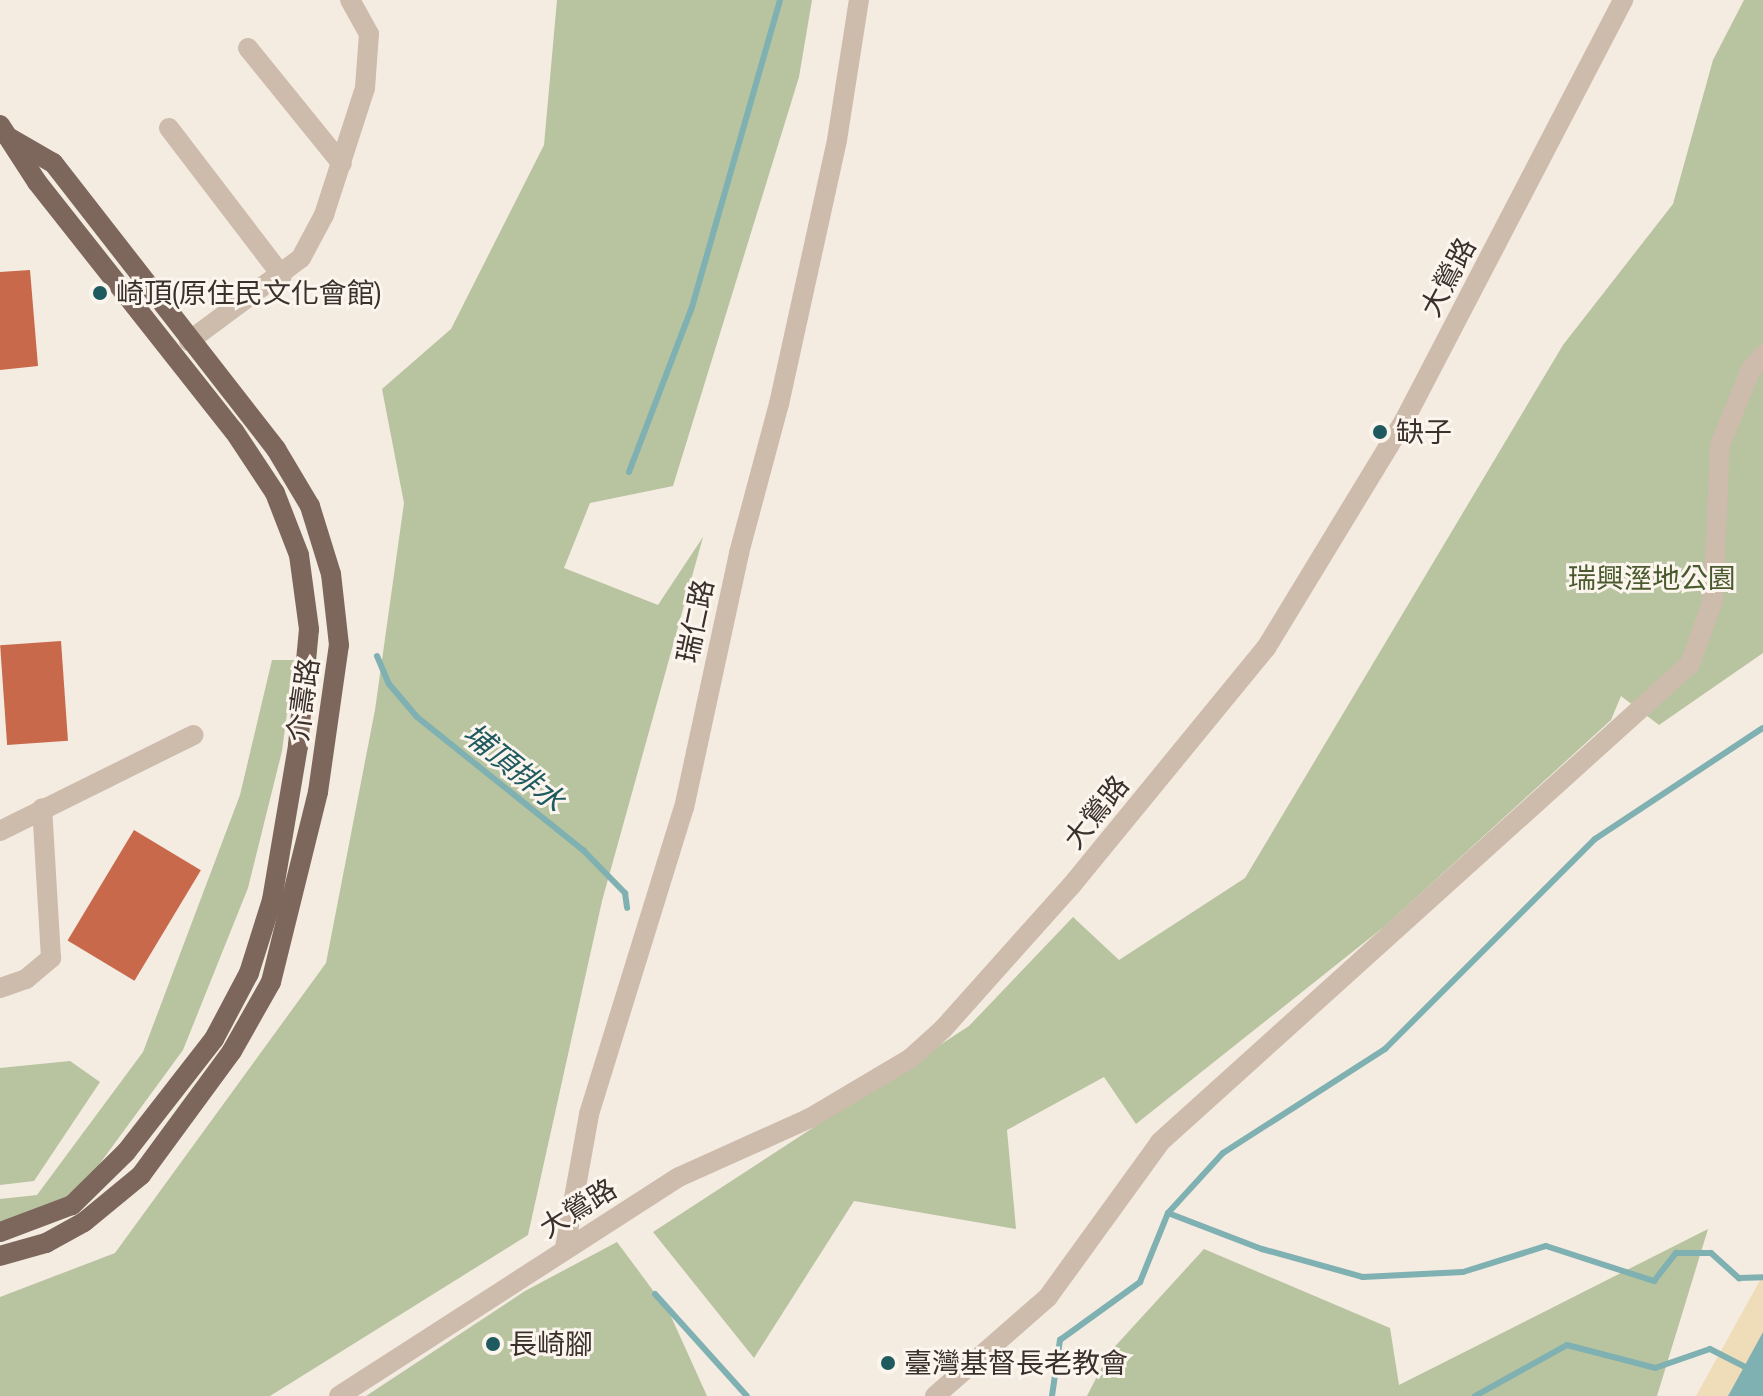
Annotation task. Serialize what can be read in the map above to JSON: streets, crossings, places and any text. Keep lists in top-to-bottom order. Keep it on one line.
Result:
{"streets":{"main road":["介壽路"],"street":["大鶯路","瑞仁路"]},"crossings":[["大鶯路","瑞仁路"]],"water":["埔頂排水"],"parks":["瑞興溼地公園"],"places":["崎頂(原住民文化會館)","缺子","長崎腳","臺灣基督長老教會"]}
